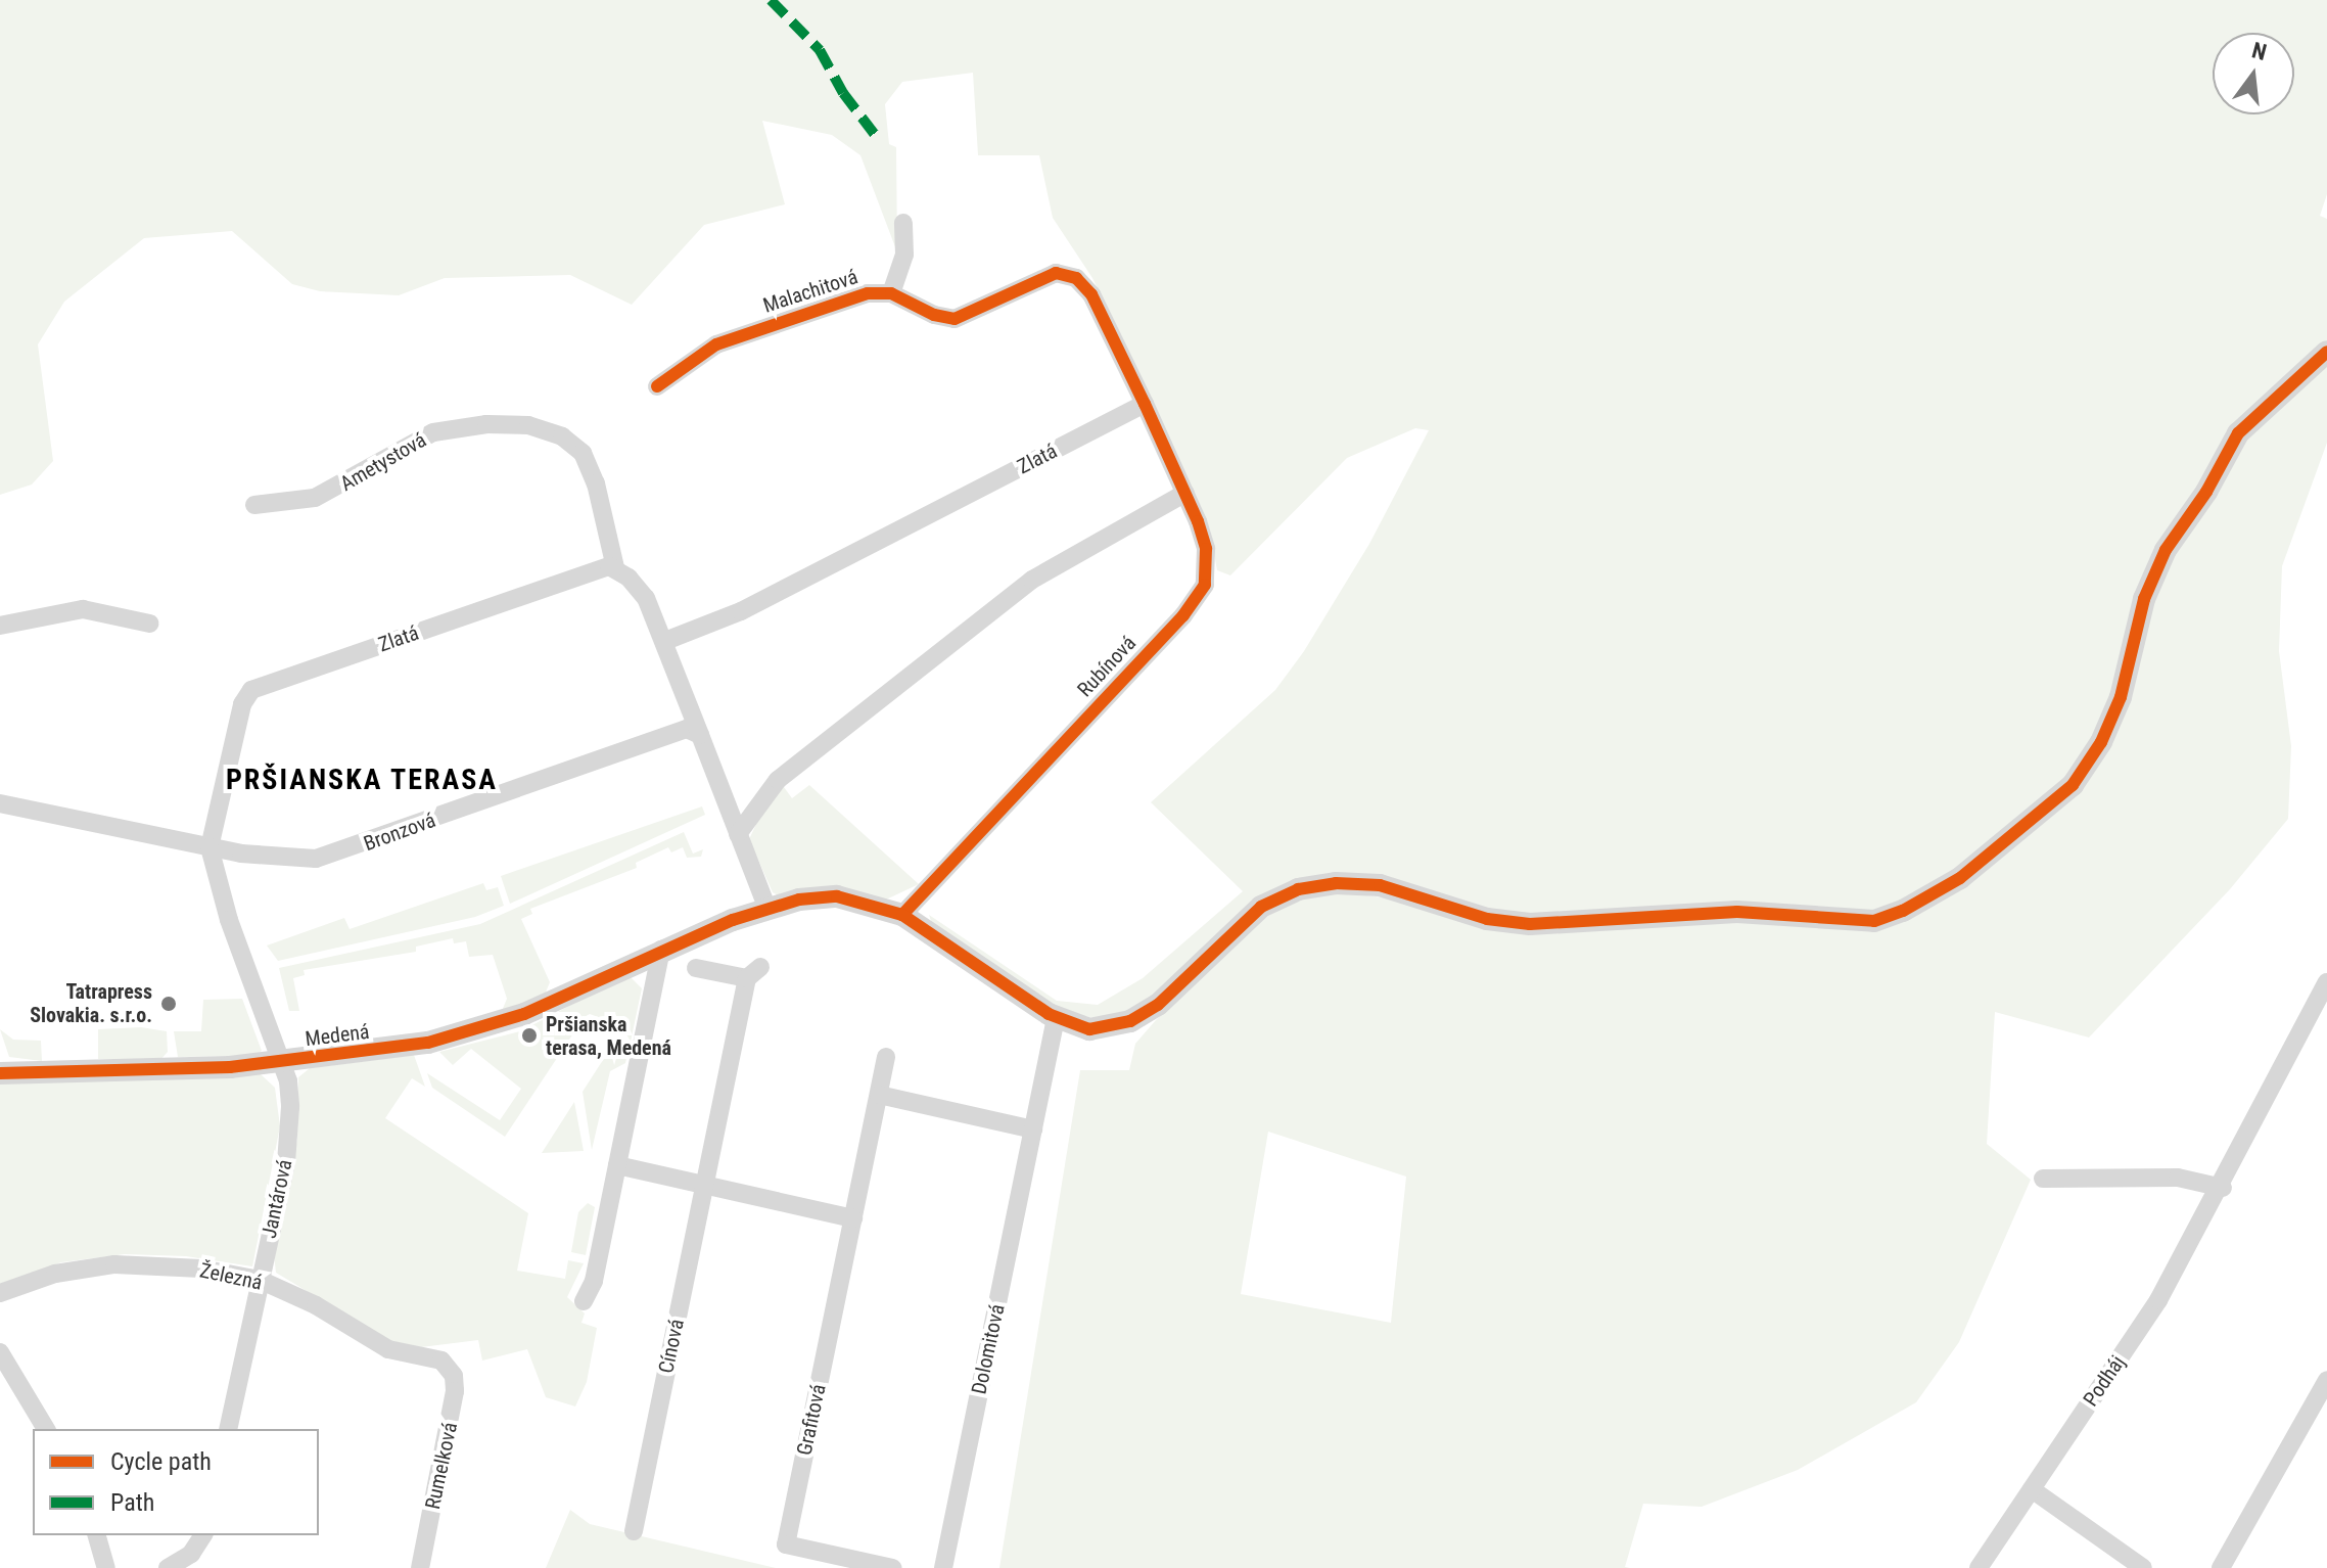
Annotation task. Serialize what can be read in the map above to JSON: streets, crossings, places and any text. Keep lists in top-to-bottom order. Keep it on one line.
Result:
{"streets":{"street":["Malachitová","Zlatá","Ametystová","Rubínová","Bronzová","Medená","Jantárová","Železná","Cínová","Dolomitová","Podháj","Grafitová","Rumelková"]},"crossings":[["Zlatá","Ametystová"],["Zlatá","Rubínová"],["Zlatá","Bronzová"],["Zlatá","Medená"],["Rubínová","Medená"],["Bronzová","Medená"],["Medená","Jantárová"],["Medená","Dolomitová"],["Jantárová","Železná"],["Železná","Rumelková"]],"districts":["PRŠIANSKA TERASA"],"places":["Tatrapress Slovakia. s.r.o.","Pršianska terasa, Medená"],"legend":["Cycle path","Path"],"north":"top"}
